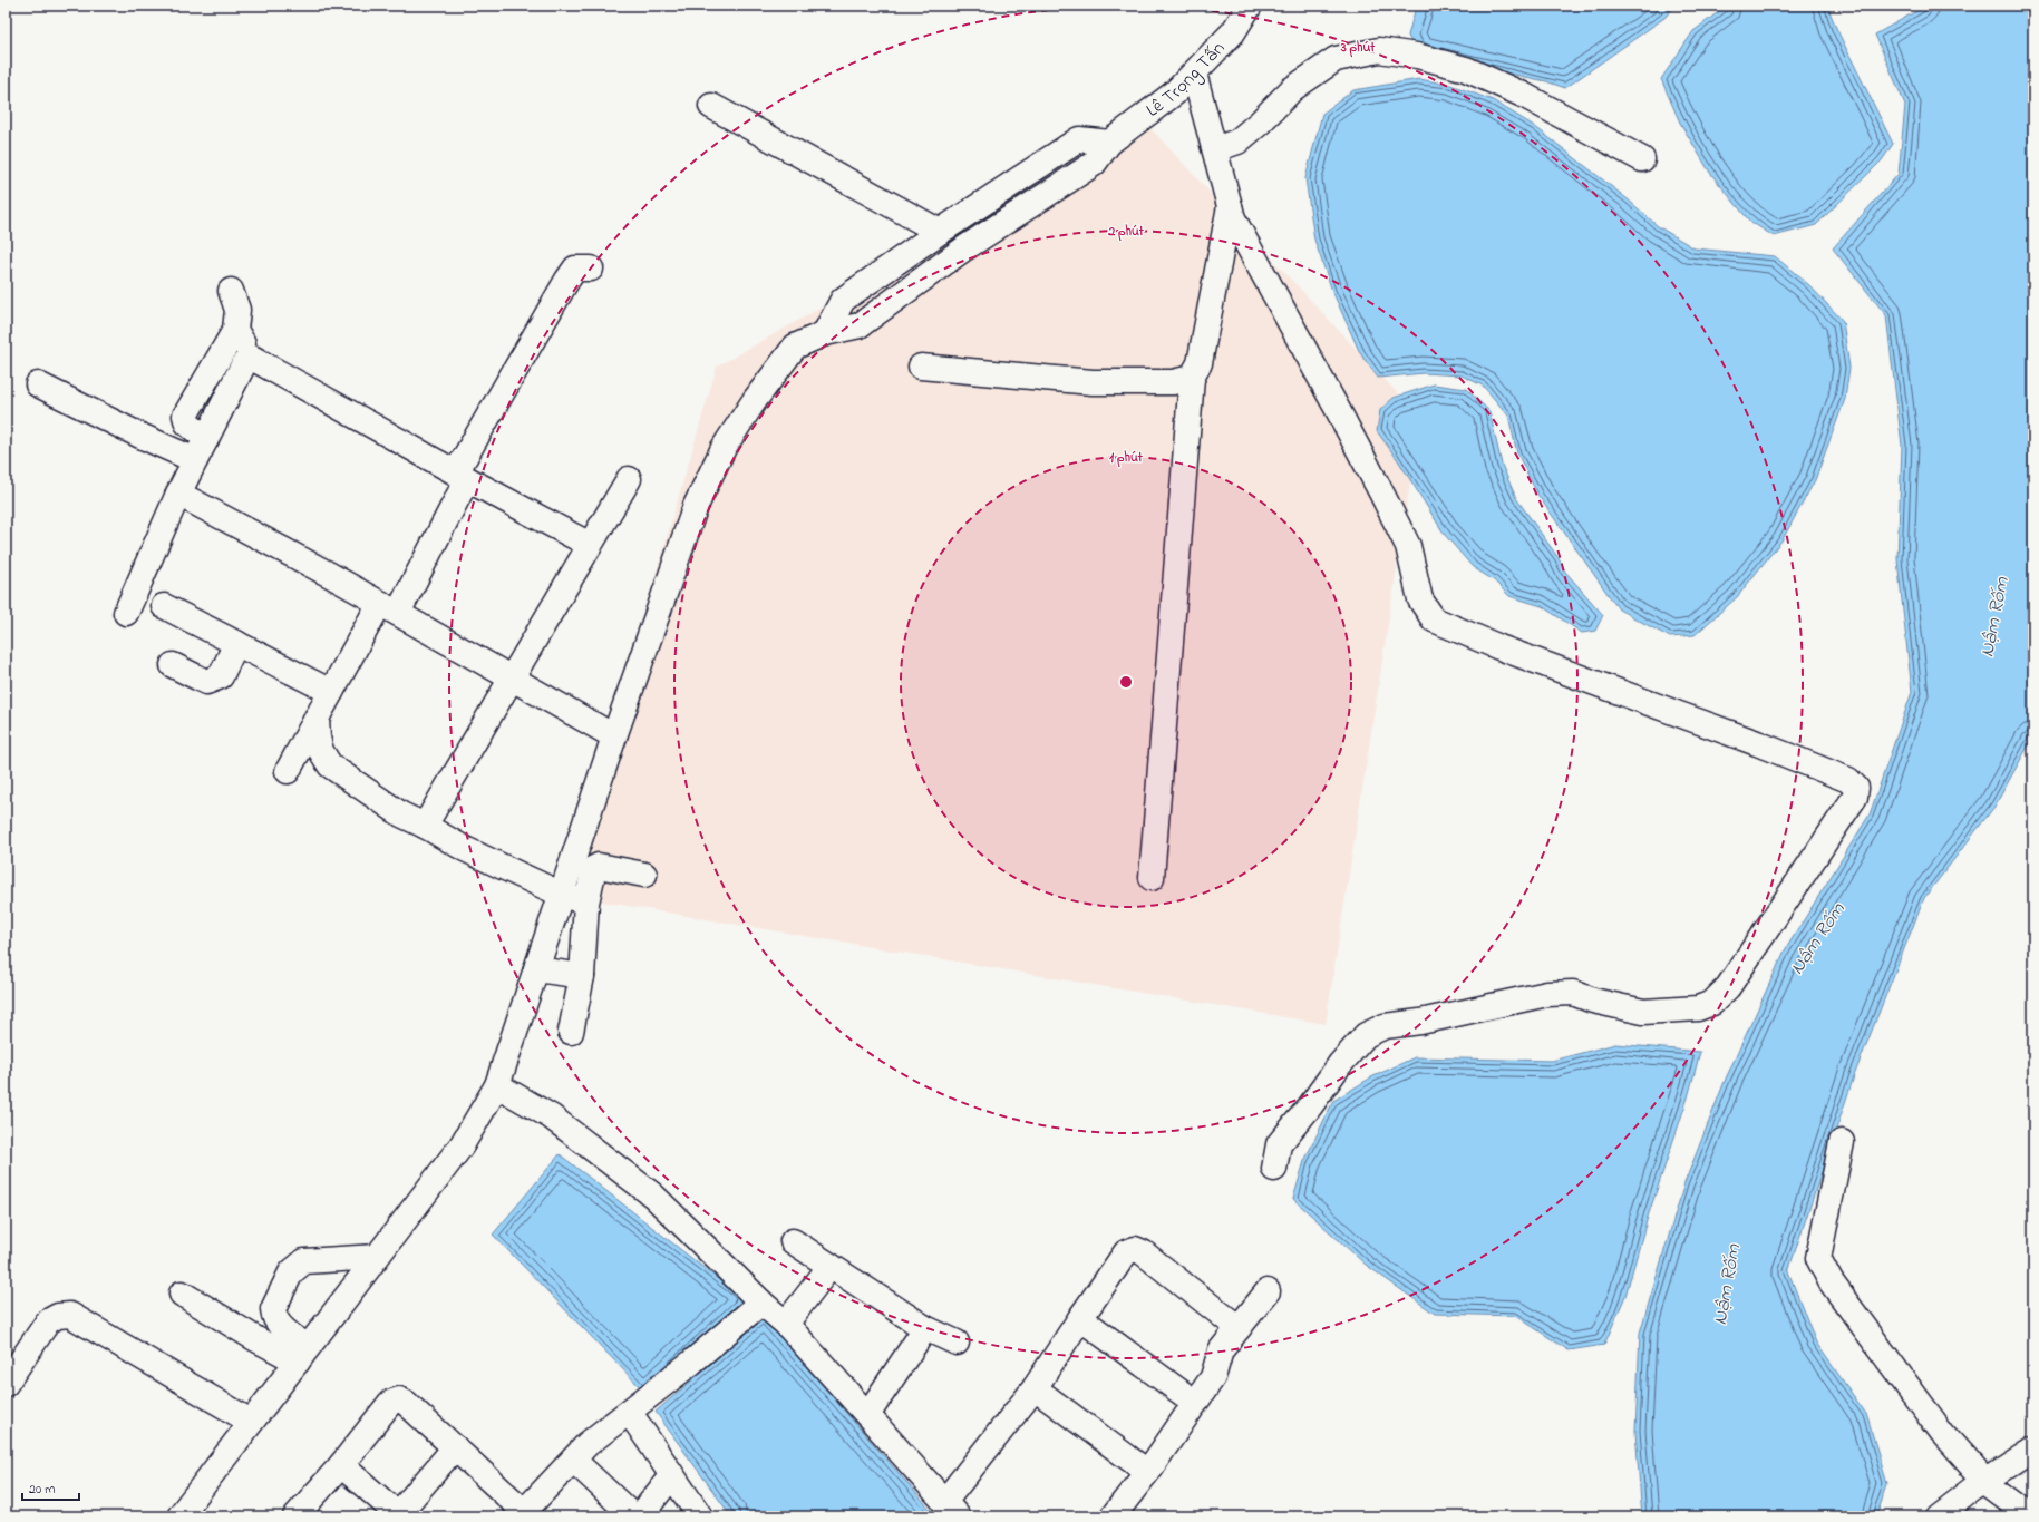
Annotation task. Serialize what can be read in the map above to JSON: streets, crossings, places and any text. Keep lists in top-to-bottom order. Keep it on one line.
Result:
{"streets":{"street":["Lê Trọng Tấn"]},"water":["Nậm Rốm"],"scale_bar":"20 m","rings":["3 phút","2 phút","1 phút"]}
